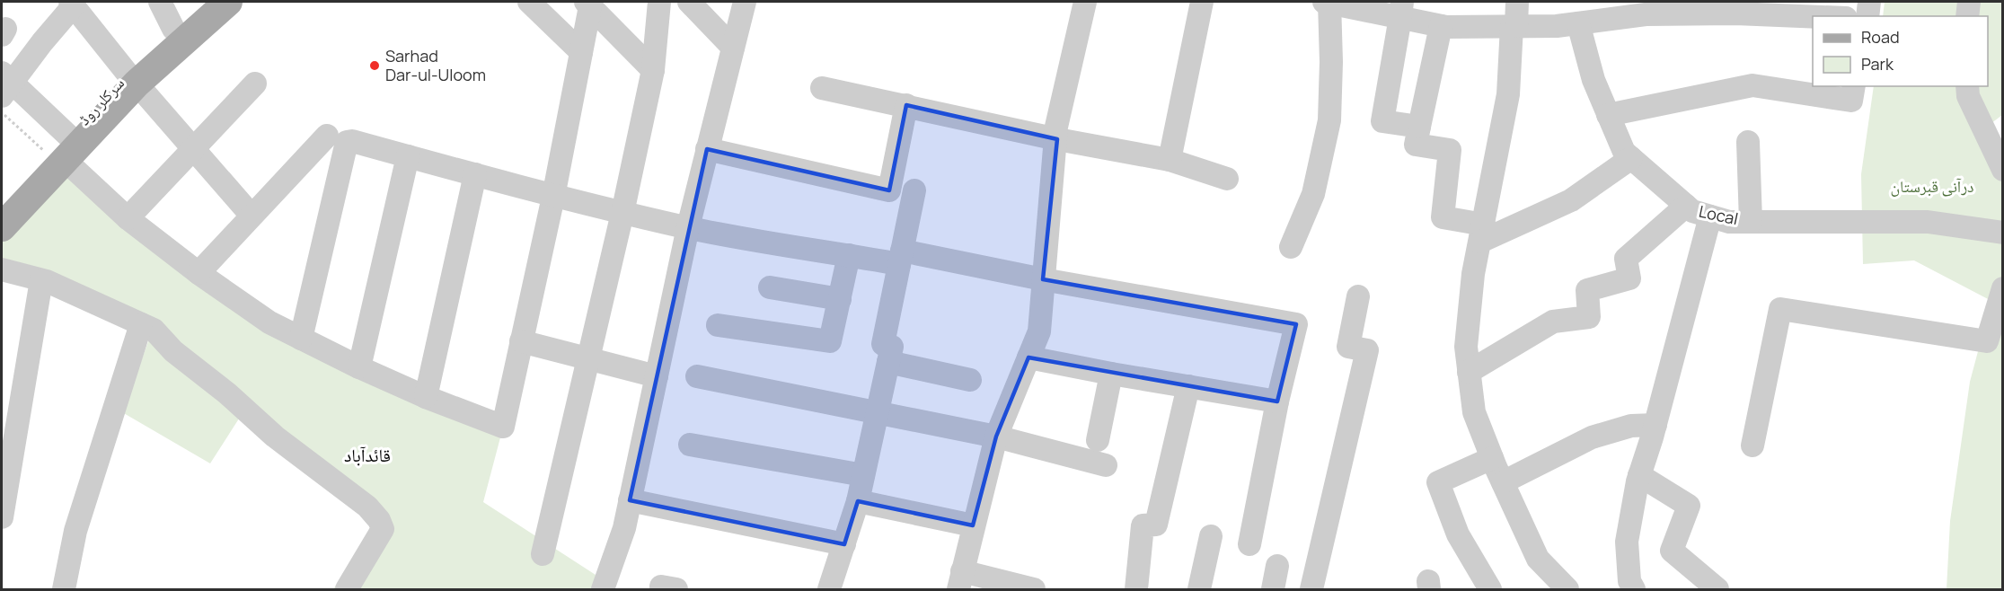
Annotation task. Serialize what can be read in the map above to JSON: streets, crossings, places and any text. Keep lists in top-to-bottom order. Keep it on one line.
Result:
{"streets":{"main road":["سرکلر روڈ"],"street":["Local"]},"districts":["قائدآباد"],"parks":["درآنی قبرستان"],"places":["Sarhad Dar-ul-Uloom"],"legend":["Road","Park"]}
